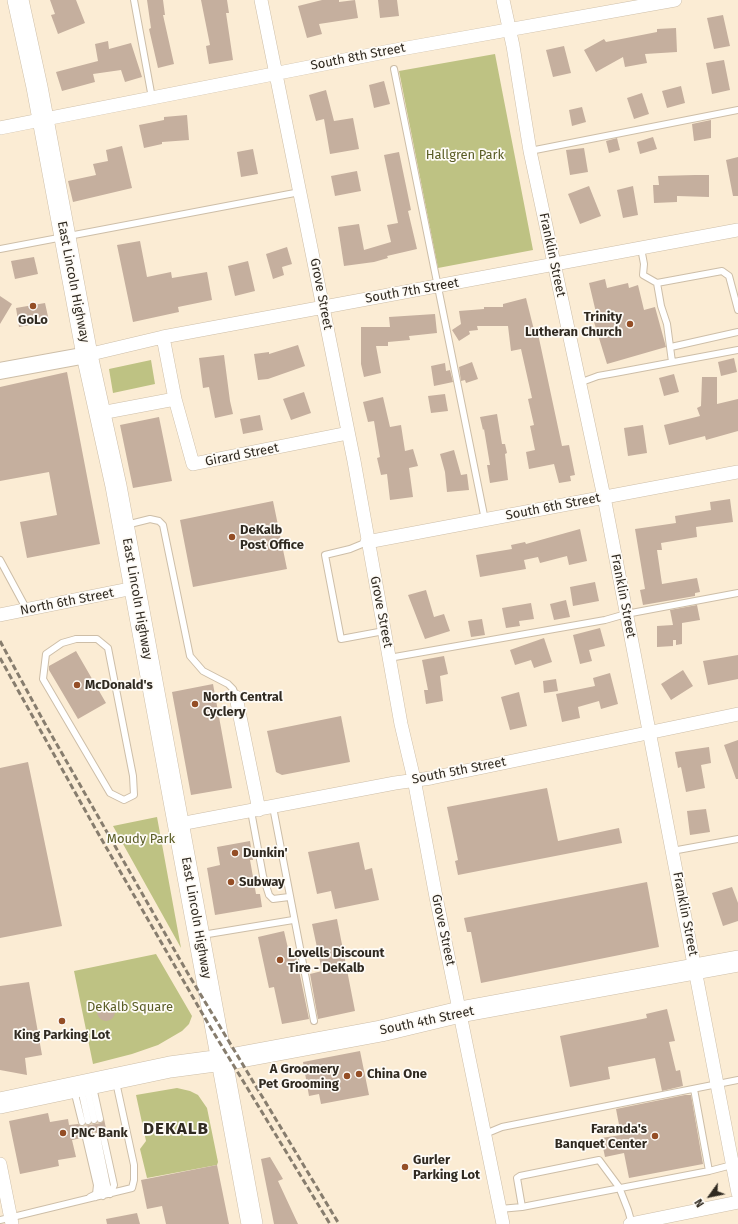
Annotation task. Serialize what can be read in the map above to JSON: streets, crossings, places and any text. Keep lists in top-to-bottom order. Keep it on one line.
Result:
{"streets":{"main road":["East Lincoln Highway","South 4th Street"],"street":["South 8th Street","Franklin Street","South 7th Street","Grove Street","Girard Street","South 6th Street","North 6th Street","South 5th Street"]},"crossings":[["South 8th Street","Franklin Street"],["South 8th Street","East Lincoln Highway"],["South 8th Street","Grove Street"],["Franklin Street","South 7th Street"],["Franklin Street","South 6th Street"],["Franklin Street","South 5th Street"],["Franklin Street","South 4th Street"],["East Lincoln Highway","South 7th Street"],["East Lincoln Highway","North 6th Street"],["East Lincoln Highway","South 5th Street"],["East Lincoln Highway","South 4th Street"],["South 7th Street","Grove Street"],["South 7th Street","Girard Street"],["Grove Street","Girard Street"],["Grove Street","South 6th Street"],["Grove Street","South 5th Street"],["Grove Street","South 4th Street"]],"districts":["DEKALB"],"parks":["Hallgren Park","Moudy Park","DeKalb Square"],"places":["GoLo","Trinity Lutheran Church","DeKalb Post Office","McDonald's","North Central Cyclery","Dunkin'","Subway","Lovells Discount Tire - DeKalb","King Parking Lot","China One","A Groomery Pet Grooming","PNC Bank","Faranda's Banquet Center","Gurler Parking Lot"],"north":"bottom left"}
